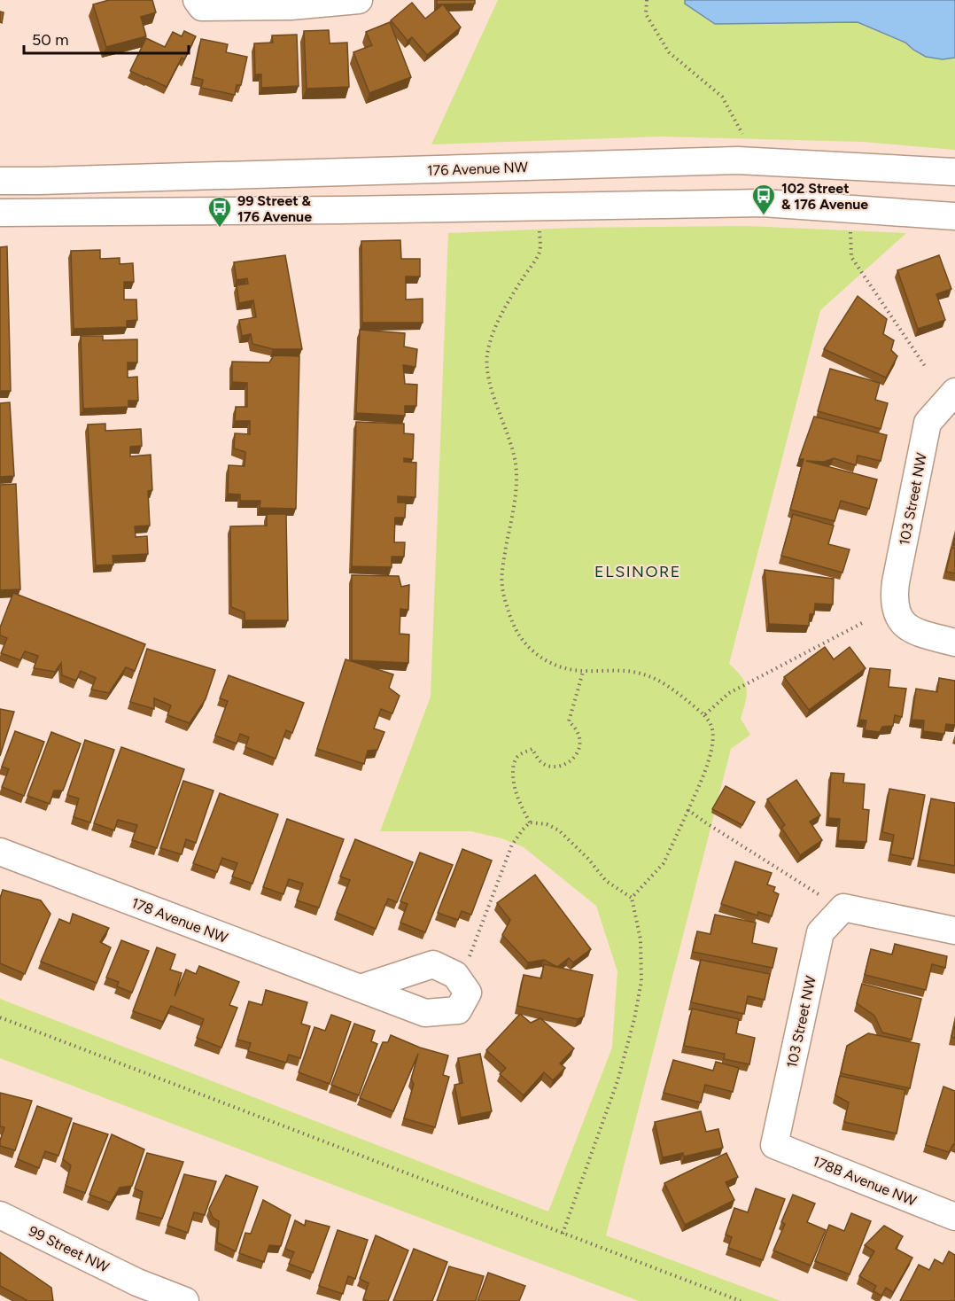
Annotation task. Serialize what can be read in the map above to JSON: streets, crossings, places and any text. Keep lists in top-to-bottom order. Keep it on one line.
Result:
{"streets":{"street":["176 Avenue NW","103 Street NW","178 Avenue NW","178B Avenue NW","99 Street NW"]},"crossings":[["103 Street NW","178B Avenue NW"]],"districts":["ELSINORE"],"places":{"bus stop":["102 Street & 176 Avenue","99 Street & 176 Avenue"]},"scale_bar":"50 m"}
